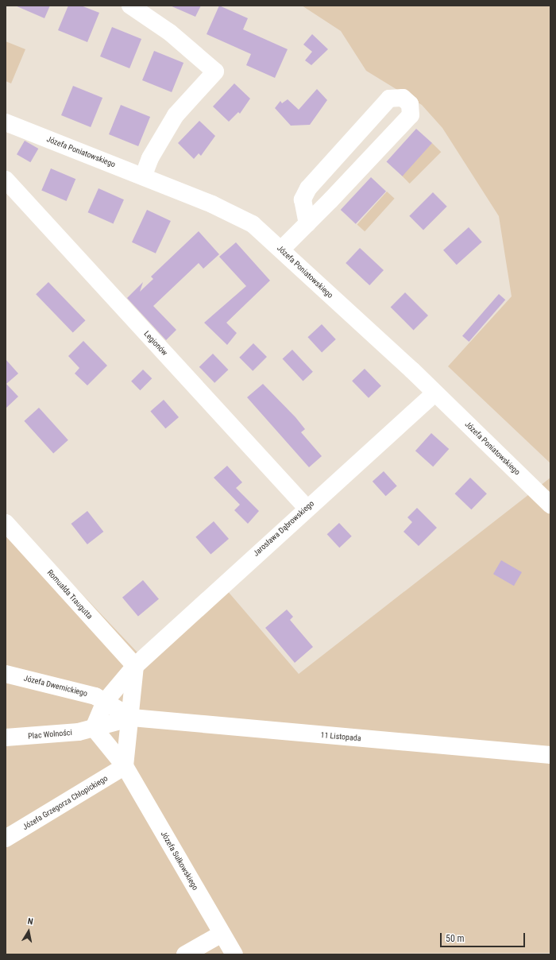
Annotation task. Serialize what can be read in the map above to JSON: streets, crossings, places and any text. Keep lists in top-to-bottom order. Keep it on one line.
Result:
{"streets":{"street":["Józefa Poniatowskiego","Legionów","Jarosława Dąbrowskiego","Romualda Traugutta","Józefa Dwernickiego","Plac Wolności","11 Listopada","Józefa Grzegorza Chłopickiego","Józefa Sułkowskiego"]},"crossings":[["Józefa Poniatowskiego","Jarosława Dąbrowskiego"],["Legionów","Jarosława Dąbrowskiego"],["Jarosława Dąbrowskiego","Romualda Traugutta"],["Jarosława Dąbrowskiego","Józefa Dwernickiego"],["Józefa Dwernickiego","Plac Wolności"],["Józefa Dwernickiego","11 Listopada"],["Plac Wolności","11 Listopada"],["Plac Wolności","Józefa Sułkowskiego"],["Józefa Grzegorza Chłopickiego","Józefa Sułkowskiego"]],"scale_bar":"50 m","north":"top"}
